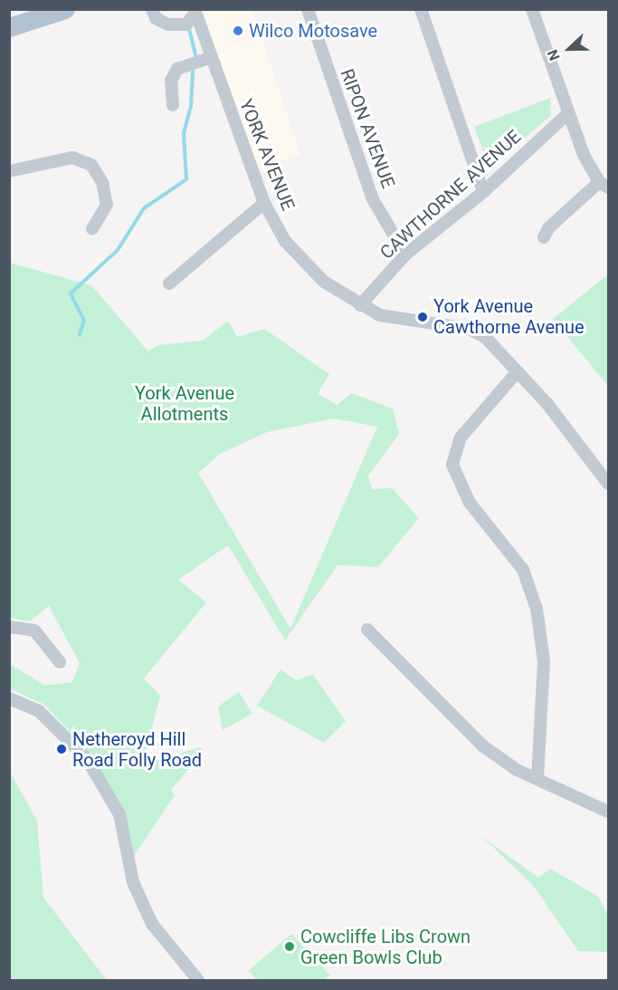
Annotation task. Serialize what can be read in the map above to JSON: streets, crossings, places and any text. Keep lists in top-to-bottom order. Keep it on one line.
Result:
{"streets":{"street":["RIPON AVENUE","YORK AVENUE","CAWTHORNE AVENUE"]},"crossings":[["RIPON AVENUE","CAWTHORNE AVENUE"],["YORK AVENUE","CAWTHORNE AVENUE"]],"parks":["York Avenue Allotments"],"places":["Wilco Motosave","York Avenue Cawthorne Avenue","Netheroyd Hill Road Folly Road","Cowcliffe Libs Crown Green Bowls Club"],"north":"left"}
